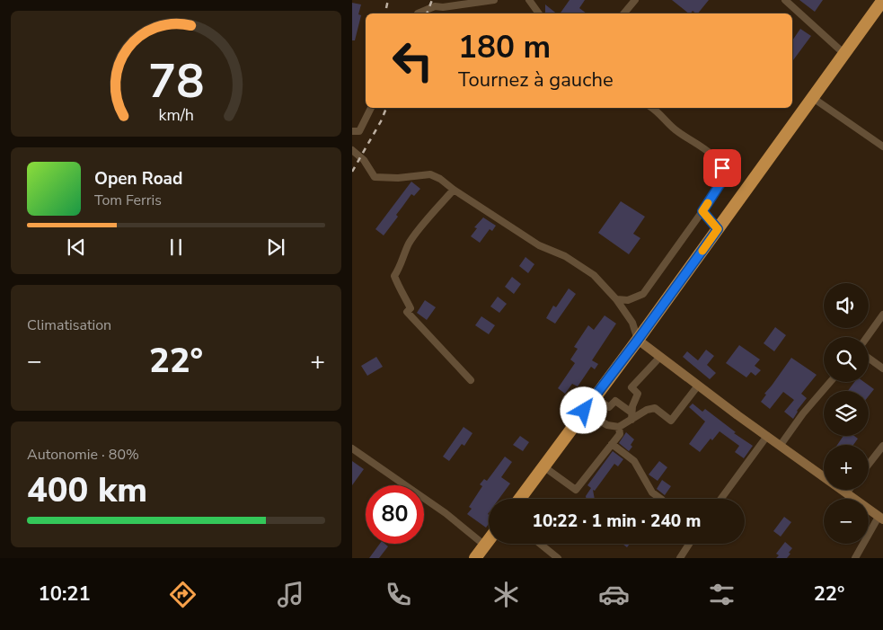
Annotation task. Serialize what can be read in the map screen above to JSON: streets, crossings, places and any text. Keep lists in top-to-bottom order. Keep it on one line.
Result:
{"page":{"turn":["180 m","Tournez à gauche"],"song":["Open Road","Tom Ferris"],"map_buttons":["+","−"],"tile":["Climatisation",["Autonomie · 80%","400 km"]],"heat":["−","22°","+"],"limit":"80","trip":"10:22 · 1 min · 240 m","tabs":["10:21","22°"],"gauge":["78","km/h"]}}
